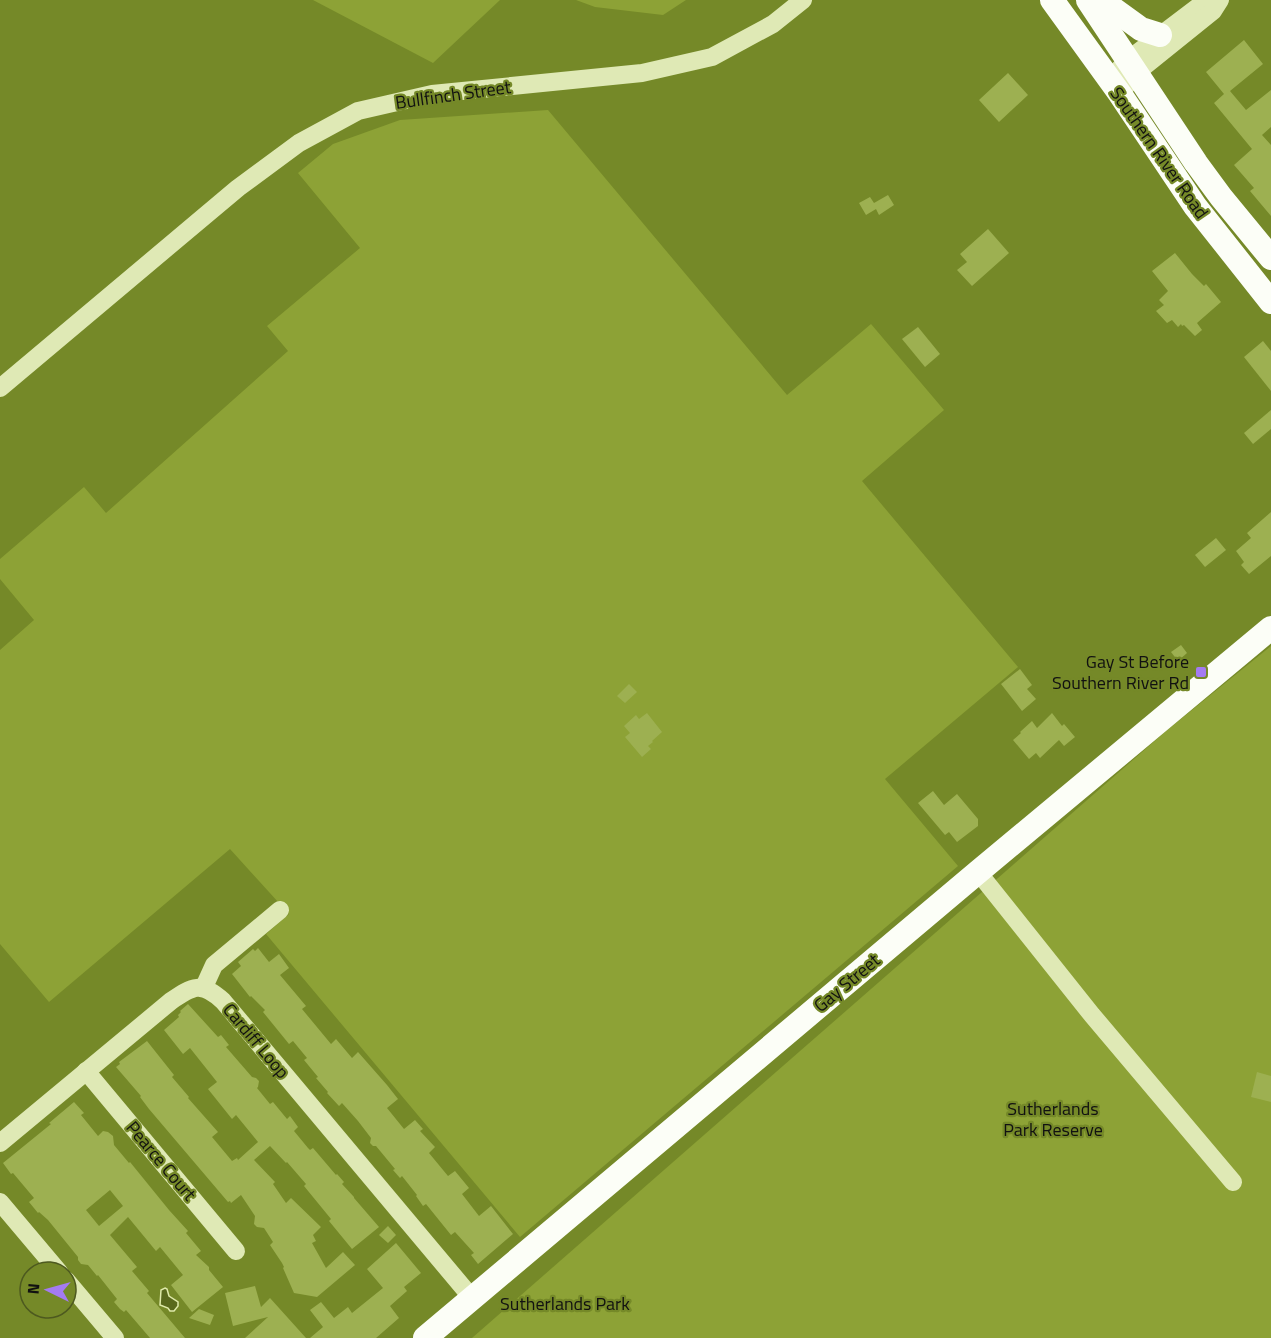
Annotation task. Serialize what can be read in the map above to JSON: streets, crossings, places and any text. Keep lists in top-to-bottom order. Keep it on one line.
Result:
{"streets":{"main road":["Southern River Road","Gay Street"],"street":["Bullfinch Street","Cardiff Loop","Pearce Court"]},"crossings":[["Gay Street","Cardiff Loop"]],"parks":["Sutherlands Park Reserve","Sutherlands Park"],"places":{"transit":["Gay St Before Southern River Rd"]},"north":"left"}
